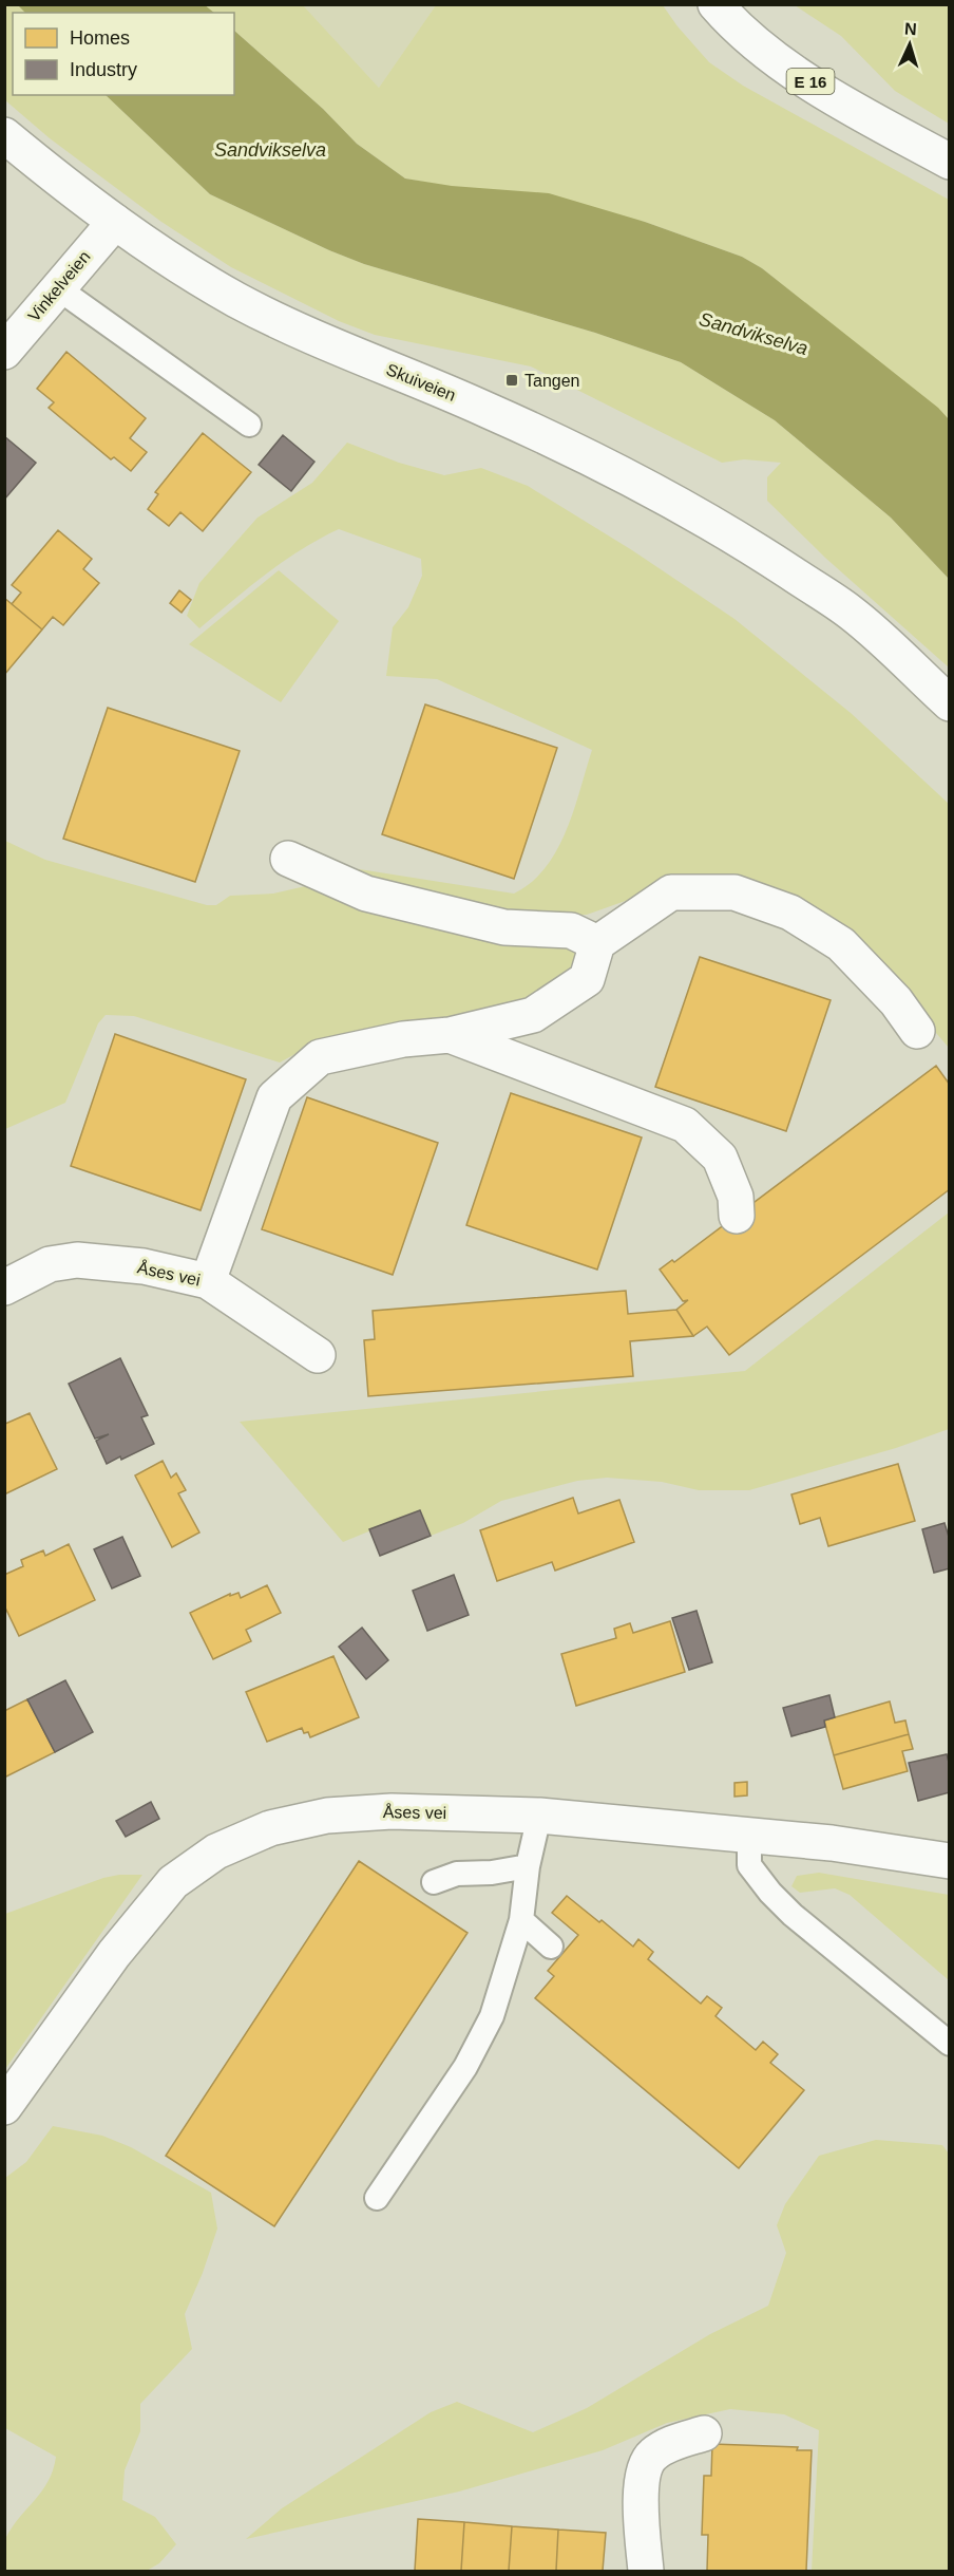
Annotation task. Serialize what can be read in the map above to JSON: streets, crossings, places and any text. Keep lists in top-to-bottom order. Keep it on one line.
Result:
{"streets":{"main road":["E 16","Vinkelveien","Skuiveien","Åses vei"]},"crossings":[["Vinkelveien","Skuiveien"]],"water":["Sandvikselva"],"places":{"transit":["Tangen"]},"legend":["Homes","Industry"],"north":"top"}
